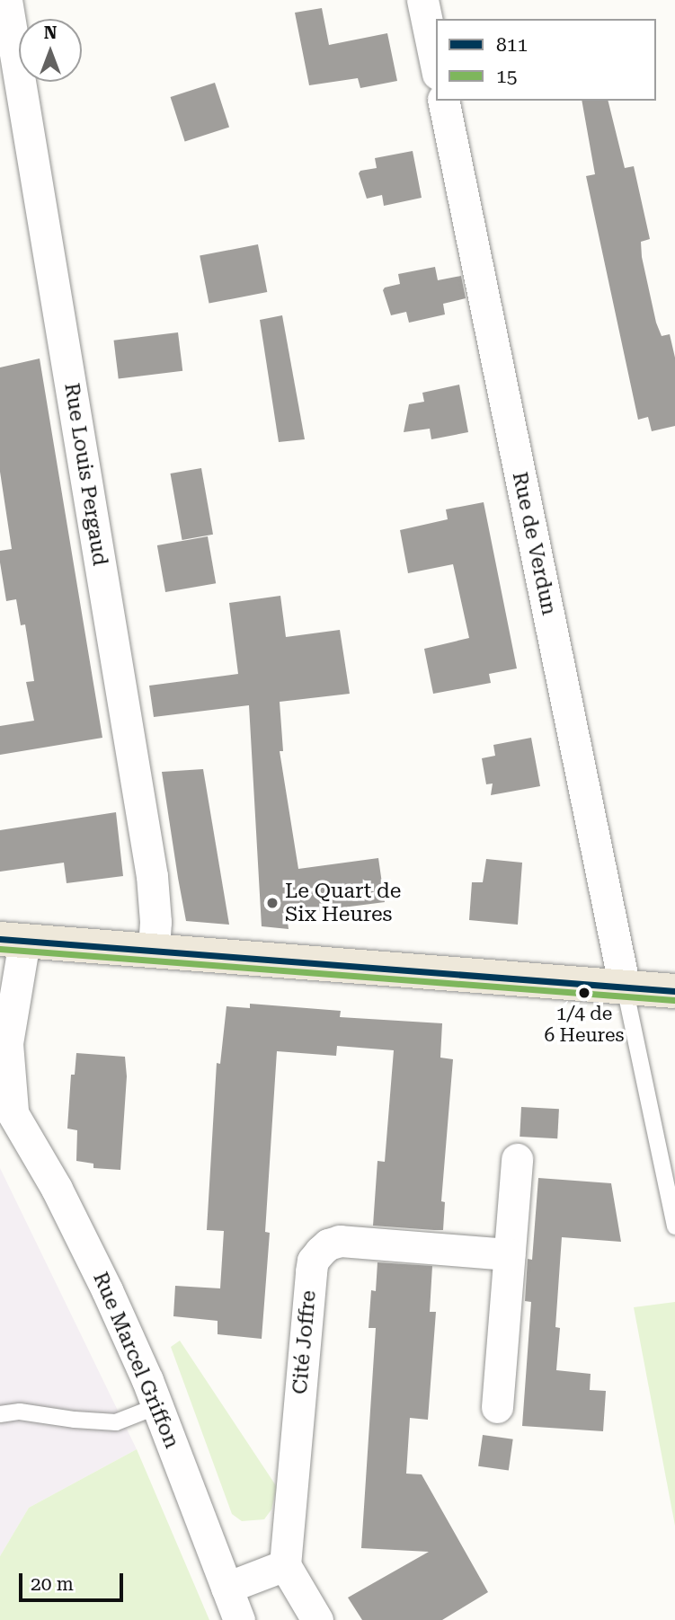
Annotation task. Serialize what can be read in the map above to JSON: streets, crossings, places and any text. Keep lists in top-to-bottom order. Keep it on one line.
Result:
{"streets":{"street":["Rue Louis Pergaud","Rue de Verdun","Cité Joffre","Rue Marcel Griffon"]},"places":["Le Quart de Six Heures","1/4 de 6 Heures"],"lines":["transit line 811","transit line 15"],"legend":["811","15"],"scale_bar":"20 m","north":"top"}
